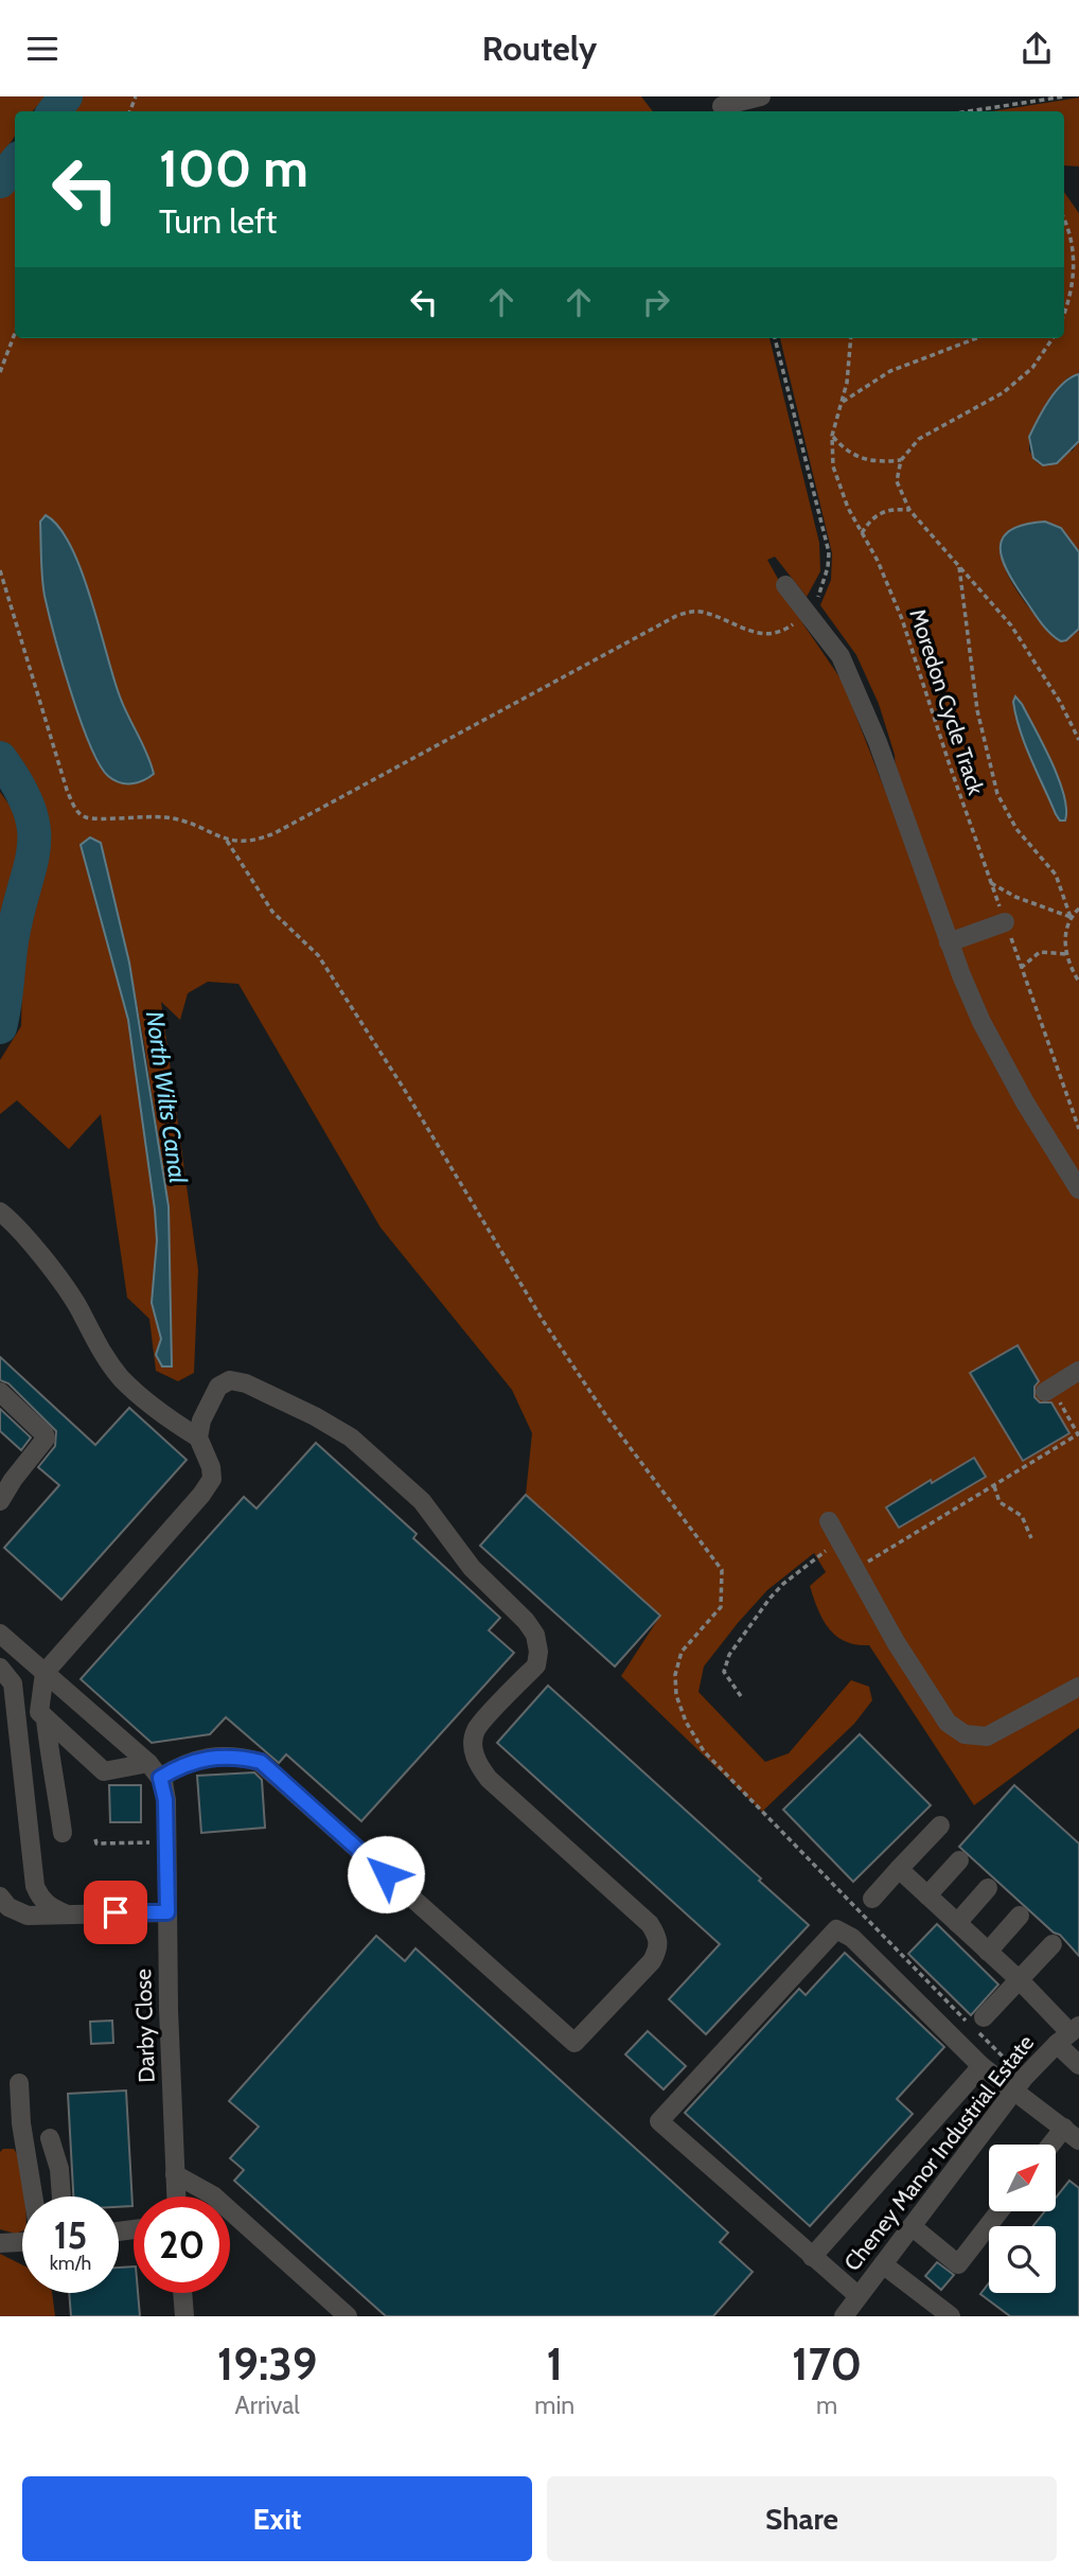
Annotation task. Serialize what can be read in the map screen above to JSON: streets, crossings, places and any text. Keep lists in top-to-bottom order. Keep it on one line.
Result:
{"streets":{"street":["Darby Close","Cheney Manor Industrial Estate"],"path":["Moredon Cycle Track"]},"water":["North Wilts Canal"],"north":"top right","page":{"header":"Routely","turn":["100 m","Turn left"],"speed":"15 km/h","limit":"20","eta":["19:39","Arrival","1","min","170","m"],"buttons":["Exit","Share"]}}
